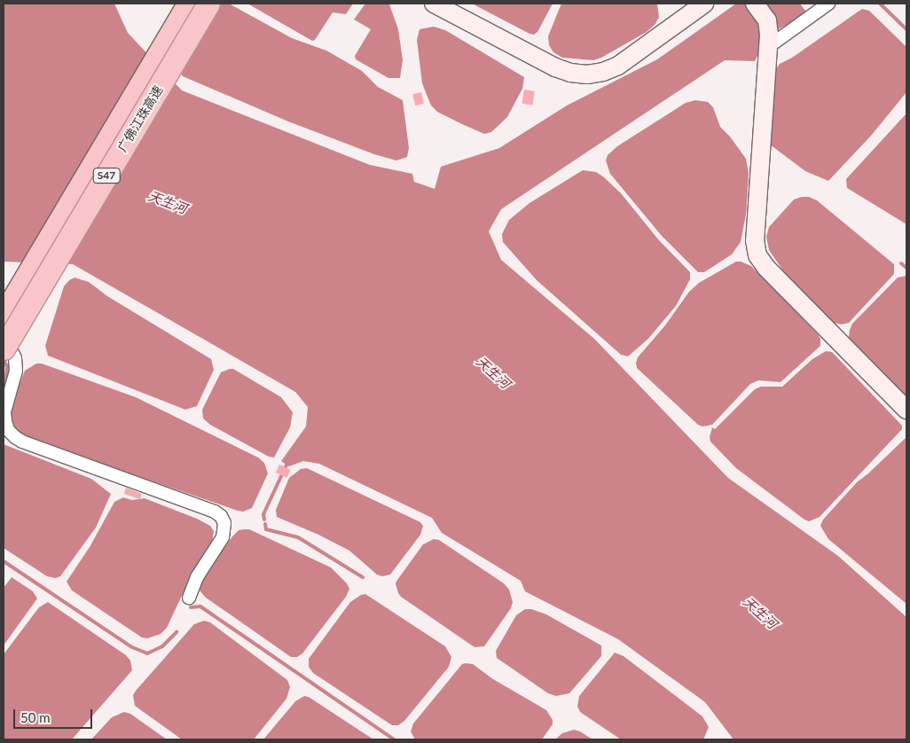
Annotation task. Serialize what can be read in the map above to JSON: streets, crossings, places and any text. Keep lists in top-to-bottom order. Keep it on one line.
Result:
{"streets":{"highway":["广佛江珠高速","S47"]},"water":["天生河"],"scale_bar":"50 m"}
